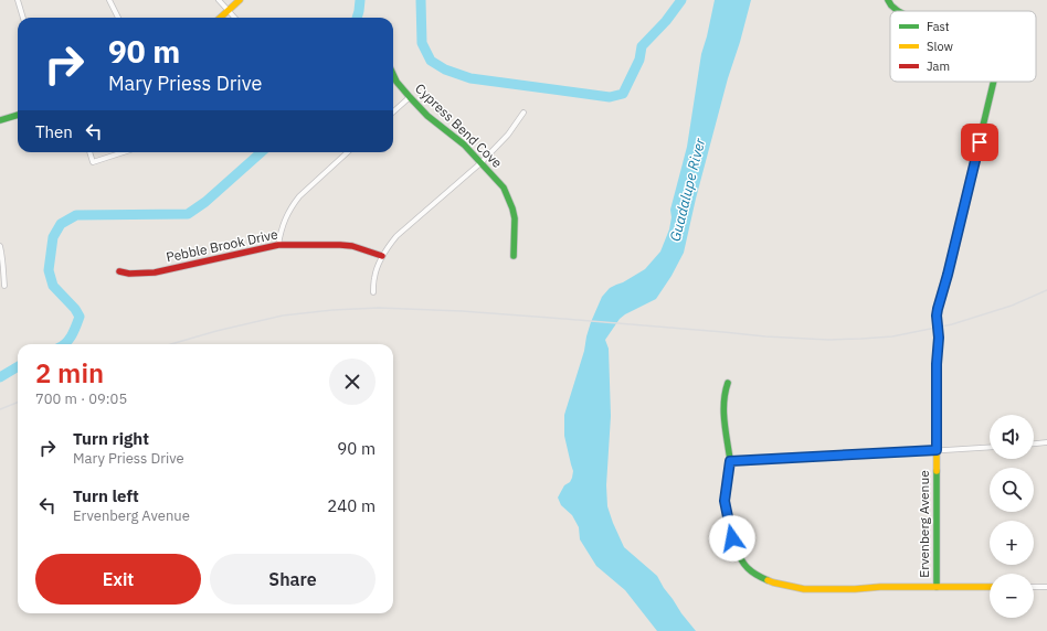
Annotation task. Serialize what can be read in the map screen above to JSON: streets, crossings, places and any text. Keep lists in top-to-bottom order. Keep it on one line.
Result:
{"streets":{"street":["Cypress Bend Cove","Pebble Brook Drive","Ervenberg Avenue"]},"water":["Guadalupe River"],"legend":["Fast","Slow","Jam"],"page":{"turn":["90 m","Mary Priess Drive"],"then":"Then","heading":["2 min","700 m · 09:05"],"map_buttons":["+","−"],"list":[{"name":"Turn right","note":"Mary Priess Drive","value":"90 m"},{"name":"Turn left","note":"Ervenberg Avenue","value":"240 m"}],"buttons":["Exit","Share"]}}
